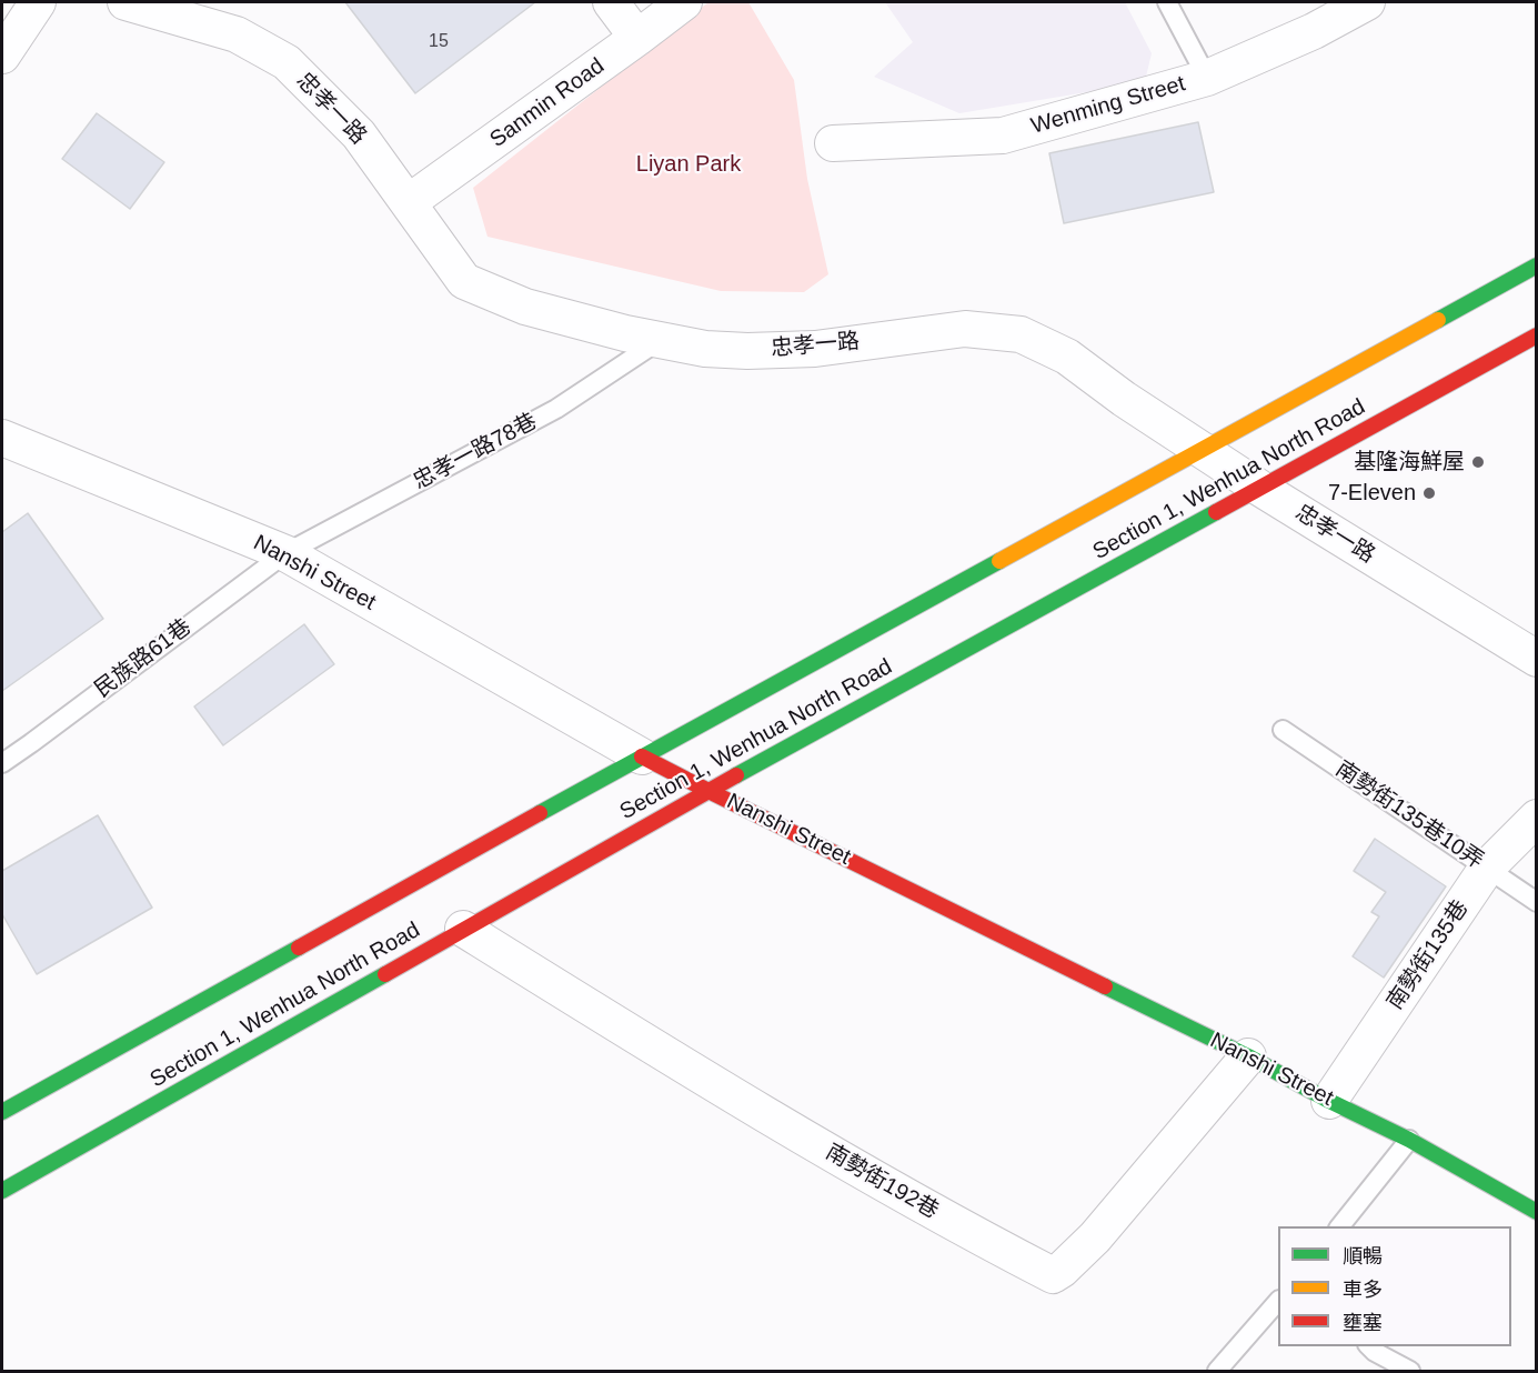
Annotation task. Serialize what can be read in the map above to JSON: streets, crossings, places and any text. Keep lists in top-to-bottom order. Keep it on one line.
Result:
{"streets":{"main road":["Section 1, Wenhua North Road","Nanshi Street"],"street":["Sanmin Road","Wenming Street","忠孝一路","南勢街135巷","南勢街192巷"],"lane":["忠孝一路78巷","民族路61巷","南勢街135巷10弄"]},"crossings":[["Sanmin Road","忠孝一路"],["忠孝一路","忠孝一路78巷"],["忠孝一路","Section 1, Wenhua North Road"],["忠孝一路78巷","Nanshi Street"],["忠孝一路78巷","民族路61巷"],["Section 1, Wenhua North Road","Nanshi Street"],["Section 1, Wenhua North Road","南勢街192巷"],["Nanshi Street","民族路61巷"],["Nanshi Street","南勢街135巷"],["Nanshi Street","南勢街192巷"],["南勢街135巷10弄","南勢街135巷"]],"parks":["Liyan Park"],"places":["基隆海鮮屋","7-Eleven"],"house_numbers":["15"],"legend":["順暢","車多","壅塞"]}
